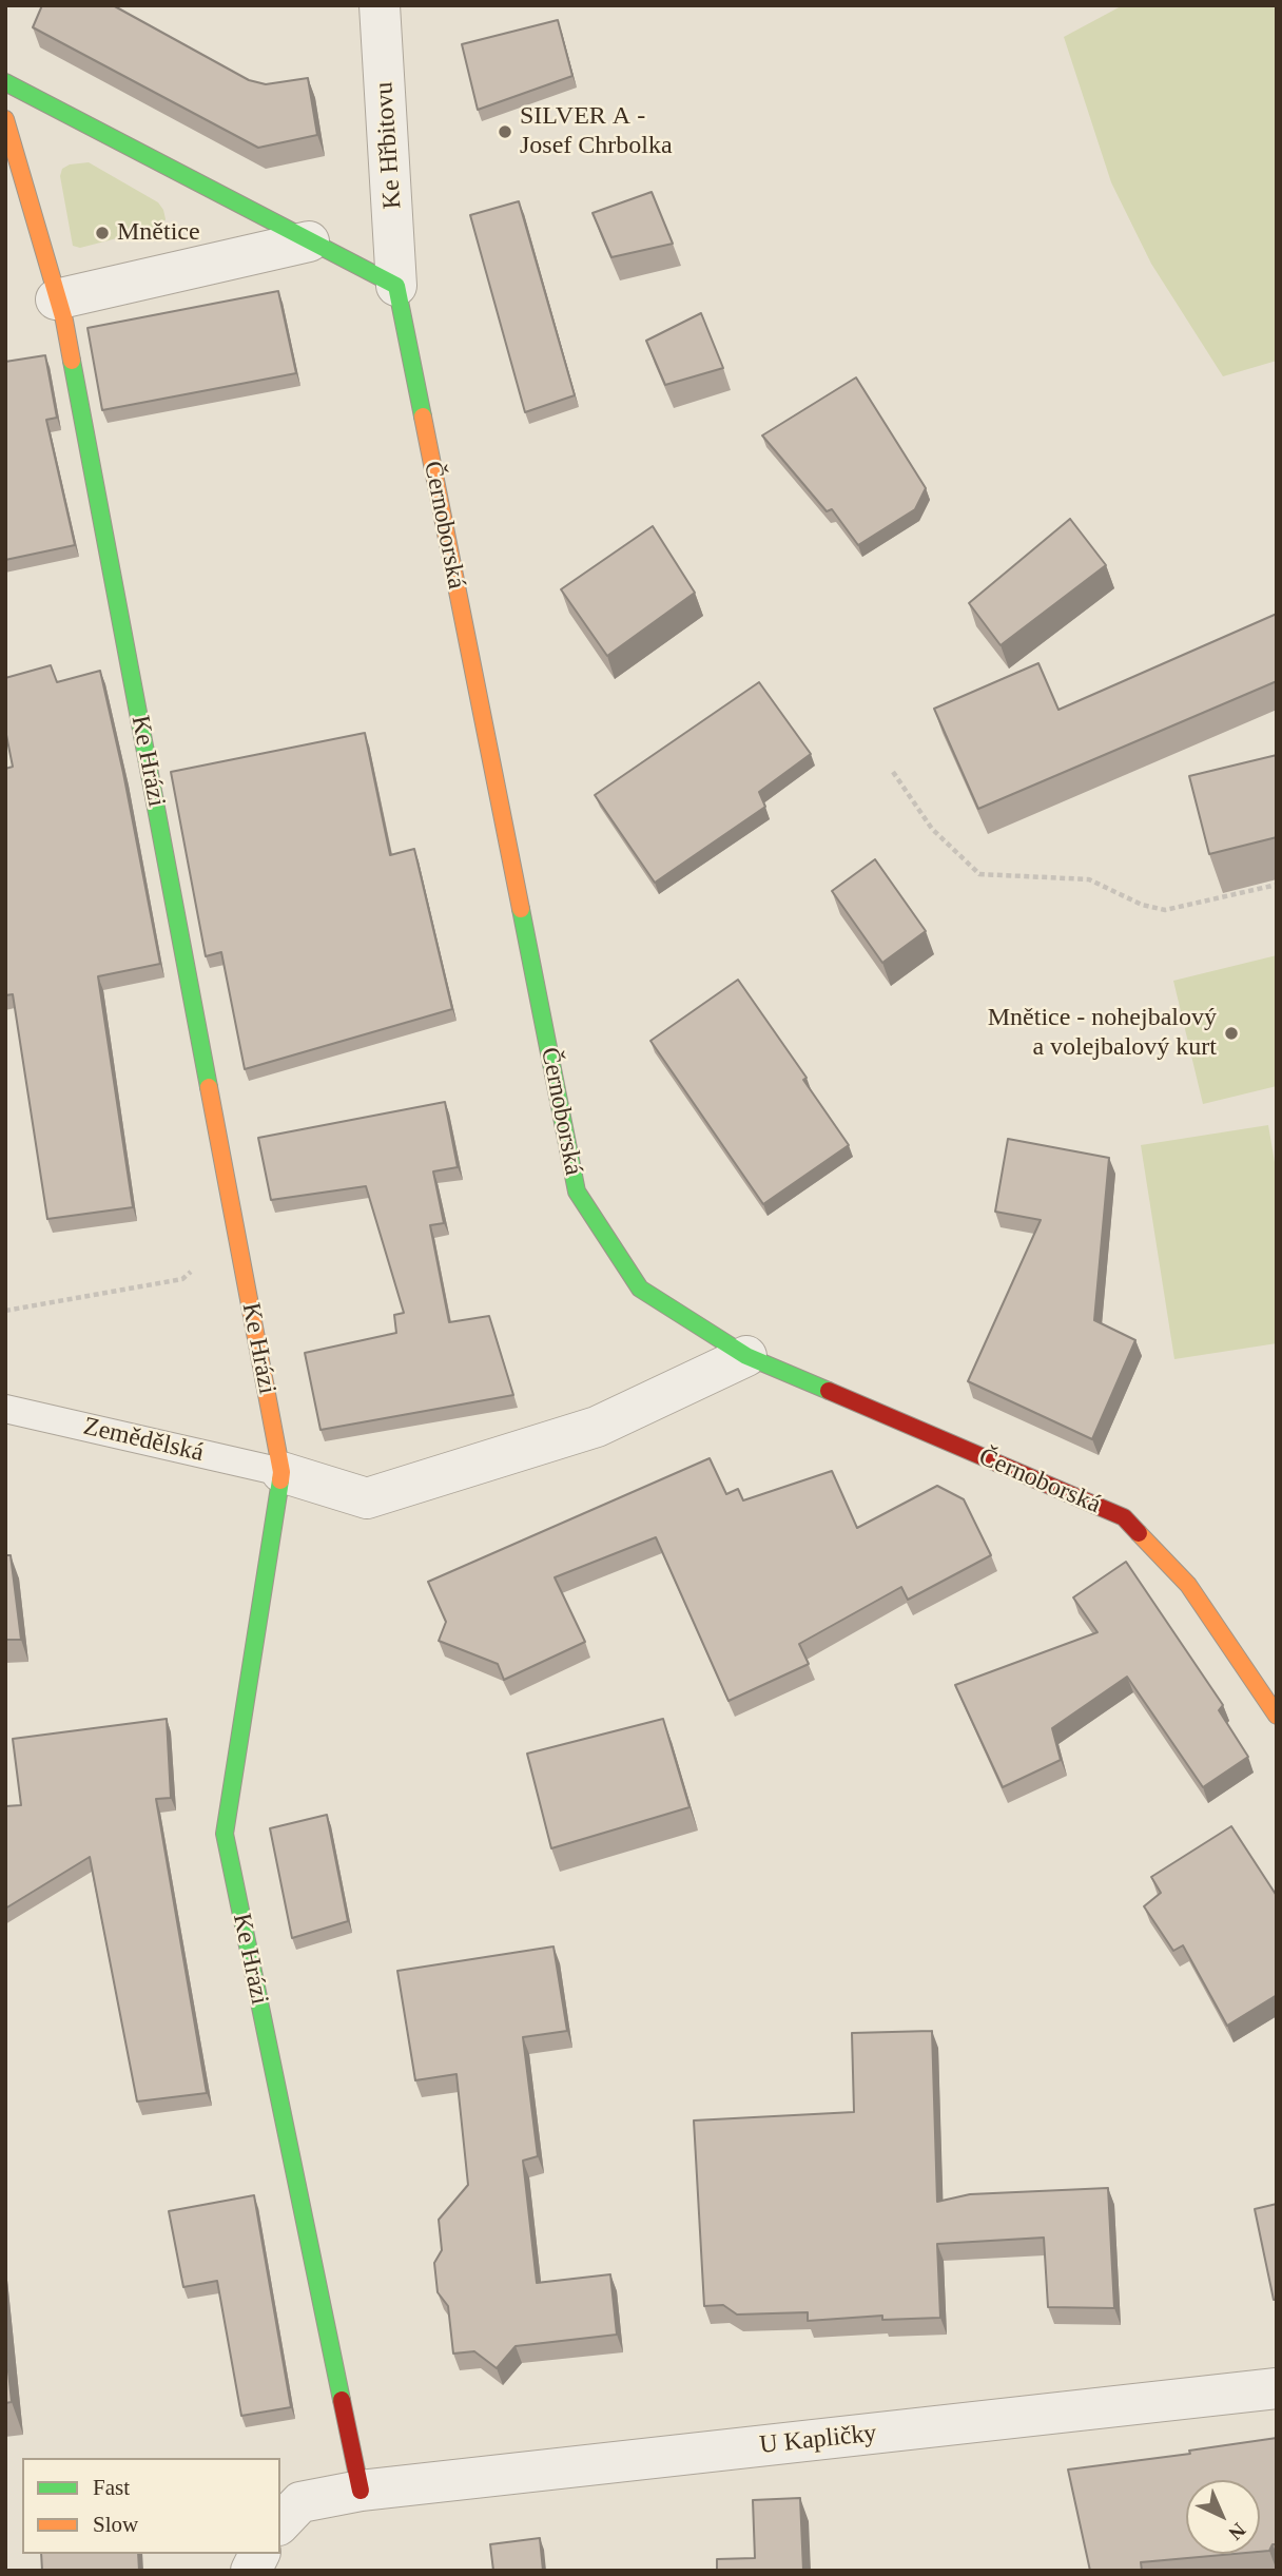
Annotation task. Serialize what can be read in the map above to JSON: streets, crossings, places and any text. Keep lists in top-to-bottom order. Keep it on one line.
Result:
{"streets":{"street":["Ke Hřbitovu","Černoborská","Ke Hrázi","U Kapličky"],"lane":["Zemědělská"]},"crossings":[["Ke Hřbitovu","Černoborská"],["Ke Hrázi","Zemědělská"],["Ke Hrázi","U Kapličky"]],"places":["SILVER A - Josef Chrbolka","Mnětice","Mnětice - nohejbalový a volejbalový kurt"],"legend":["Fast","Slow"],"north":"bottom right"}
